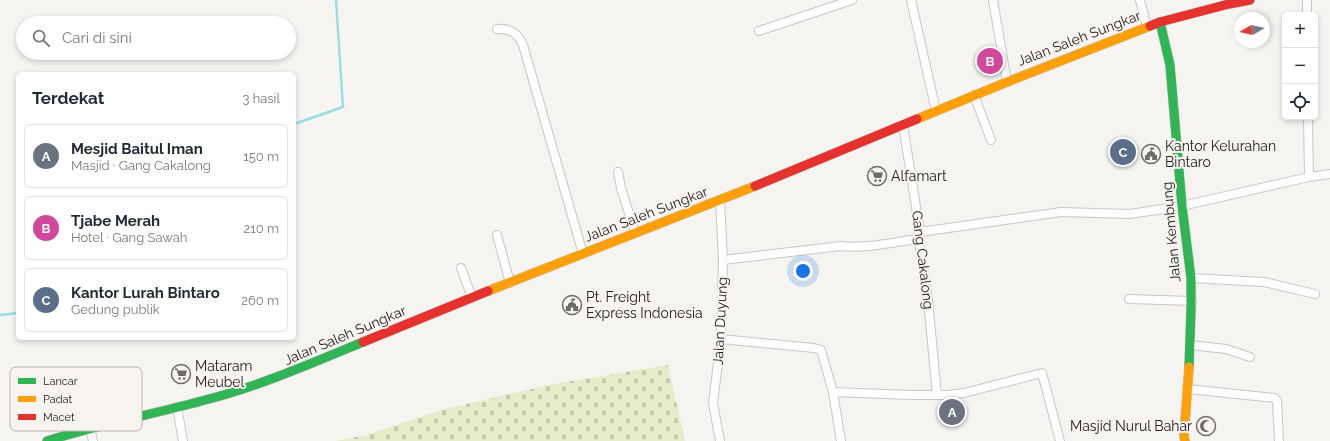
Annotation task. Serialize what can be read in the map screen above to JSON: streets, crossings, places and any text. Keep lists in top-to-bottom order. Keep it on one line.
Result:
{"streets":{"main road":["Jalan Saleh Sungkar","Jalan Kembung"],"street":["Gang Cakalong","Jalan Duyung"]},"crossings":[["Jalan Saleh Sungkar","Jalan Kembung"],["Jalan Saleh Sungkar","Gang Cakalong"],["Jalan Saleh Sungkar","Jalan Duyung"]],"places":{"public building":["Kantor Kelurahan Bintaro","Pt. Freight Express Indonesia"],"supermarket":["Alfamart","Mataram Meubel"],"mosque":["Masjid Nurul Bahar"]},"legend":["Lancar","Padat","Macet"],"north":"left","page":{"map_buttons":["+","−"],"search":"Cari di sini","pins":["B","C","A"],"heading":["Terdekat","3 hasil"],"list":[{"mark":"A","name":"Mesjid Baitul Iman","note":"Masjid · Gang Cakalong","value":"150 m"},{"mark":"B","name":"Tjabe Merah","note":"Hotel · Gang Sawah","value":"210 m"},{"mark":"C","name":"Kantor Lurah Bintaro","note":"Gedung publik","value":"260 m"}]}}
